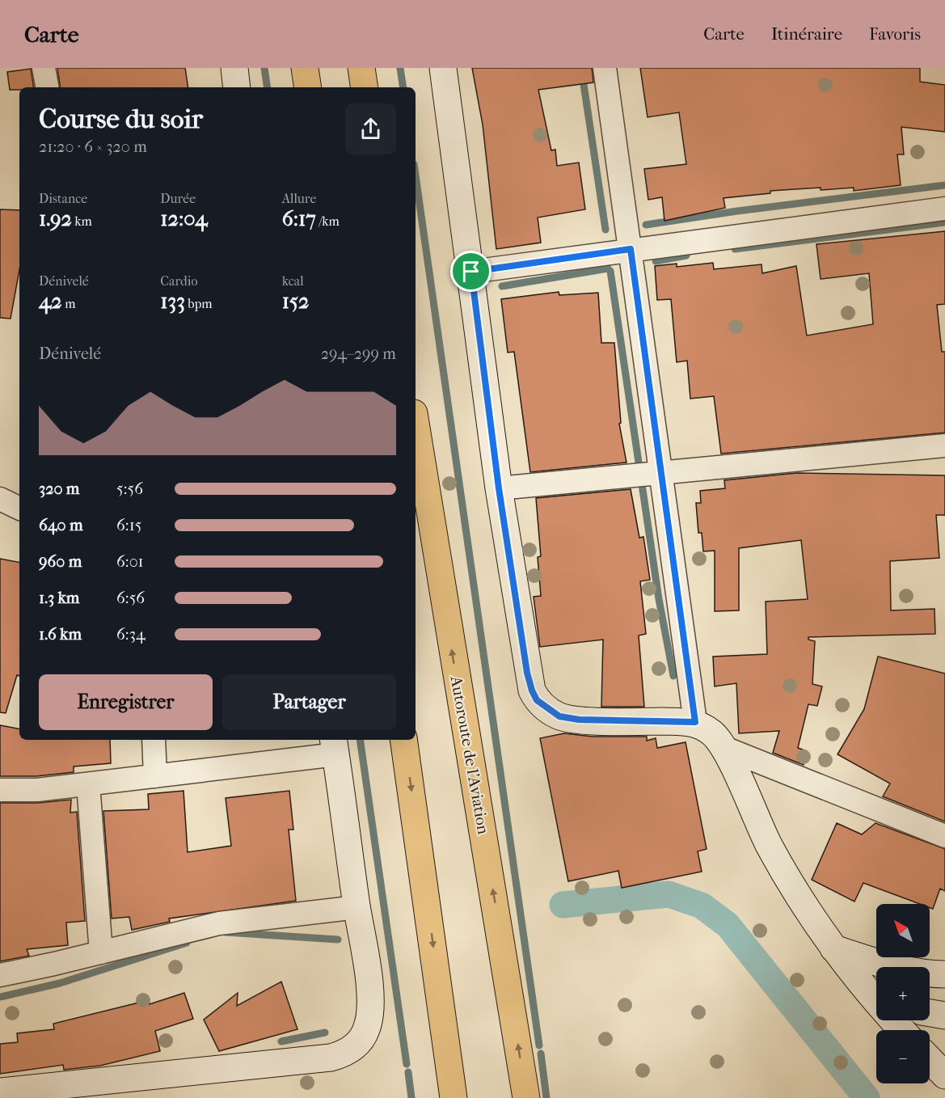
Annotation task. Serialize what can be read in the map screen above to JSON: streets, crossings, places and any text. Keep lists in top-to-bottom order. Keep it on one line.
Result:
{"streets":{"highway":["Autoroute de l'Aviation"]},"north":"top left","page":{"header":"Carte","nav":["Carte","Itinéraire","Favoris"],"heading":["Course du soir","21:20 · 6 × 320 m"],"stats":[["Distance","1.92 km"],["Durée","12:04"],["Allure","6:17 /km"],["Dénivelé","42 m"],["Cardio","133 bpm"],["kcal","152"]],"chart":["Dénivelé","294–299 m"],"list":[{"name":"320 m","note":"5:56"},{"name":"640 m","note":"6:15"},{"name":"960 m","note":"6:01"},{"name":"1.3 km","note":"6:56"},{"name":"1.6 km","note":"6:34"}],"buttons":["Enregistrer","Partager"],"map_buttons":["+","−"]}}
